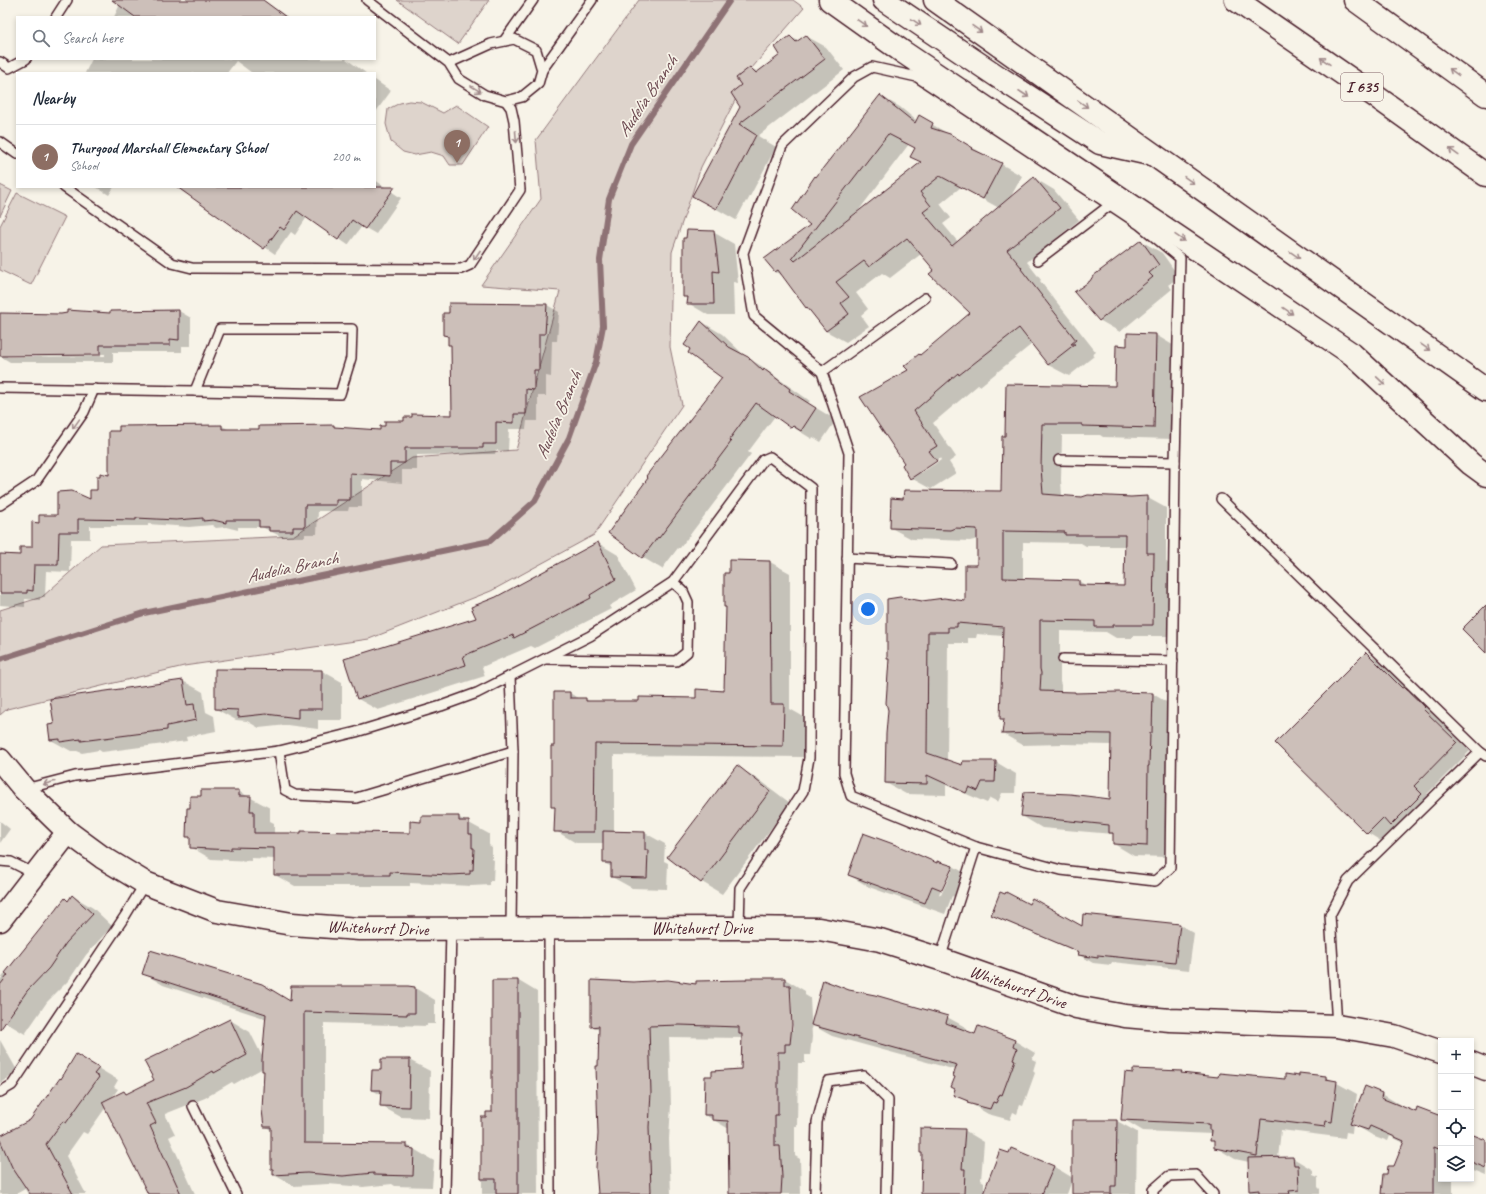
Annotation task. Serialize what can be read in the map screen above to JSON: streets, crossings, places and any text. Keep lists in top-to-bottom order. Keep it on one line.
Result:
{"streets":{"main road":["I 635","Whitehurst Drive"]},"water":["Audelia Branch"],"page":{"search":"Search here","heading":"Nearby","list":[{"mark":"1","name":"Thurgood Marshall Elementary School","note":"School","value":"200 m"}],"pins":"1","map_buttons":["+","−"]}}
